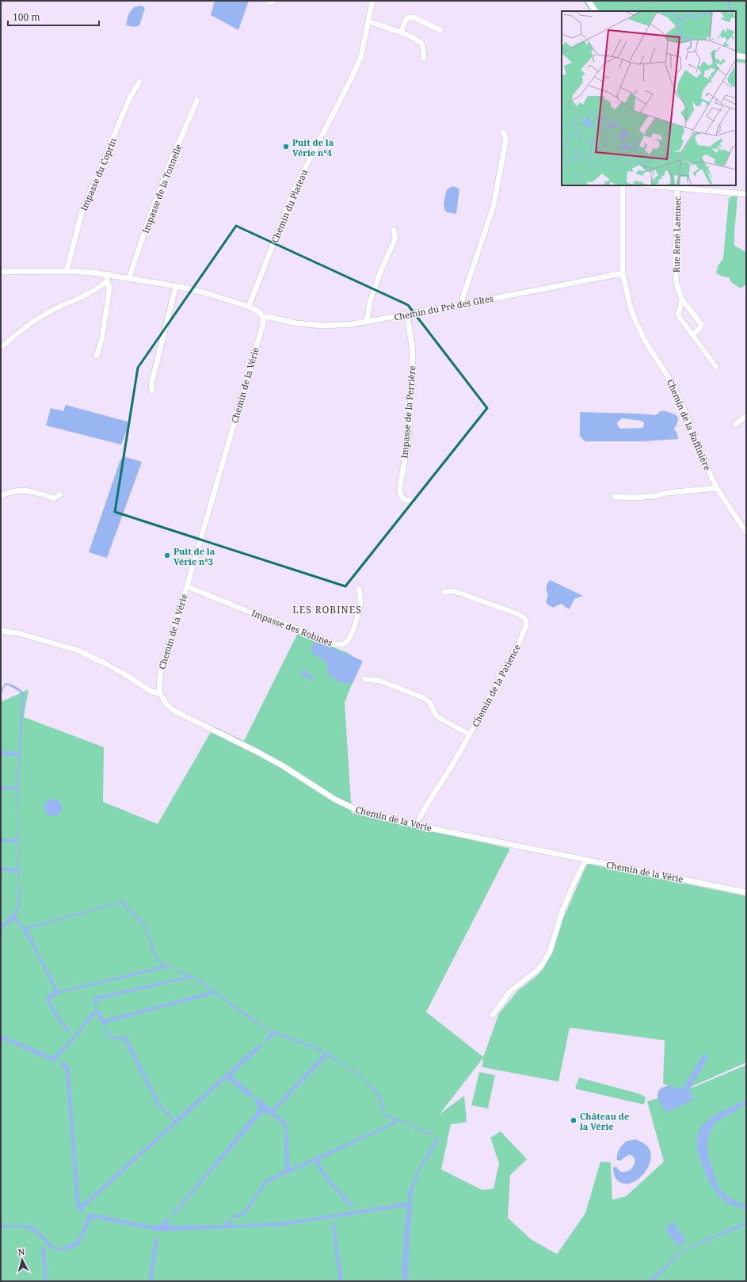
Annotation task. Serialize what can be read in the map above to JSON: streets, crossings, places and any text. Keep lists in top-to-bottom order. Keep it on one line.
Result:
{"streets":{"street":["Impasse du Coprin","Impasse de la Tonnelle","Chemin du Plateau","Rue René Laennec","Chemin du Pré des Gîtes","Chemin de la Vérie","Impasse de la Perrière","Chemin de la Raffinière","Impasse des Robines","Chemin de la Patience"]},"crossings":[["Chemin du Pré des Gîtes","Chemin de la Vérie"],["Chemin du Pré des Gîtes","Impasse de la Perrière"],["Chemin du Pré des Gîtes","Chemin de la Raffinière"],["Chemin de la Vérie","Impasse des Robines"],["Chemin de la Vérie","Chemin de la Patience"]],"districts":["LES ROBINES"],"places":["Puit de la Vérie n°4","Puit de la Vérie n°3","Château de la Vérie"],"scale_bar":"100 m","north":"top"}
